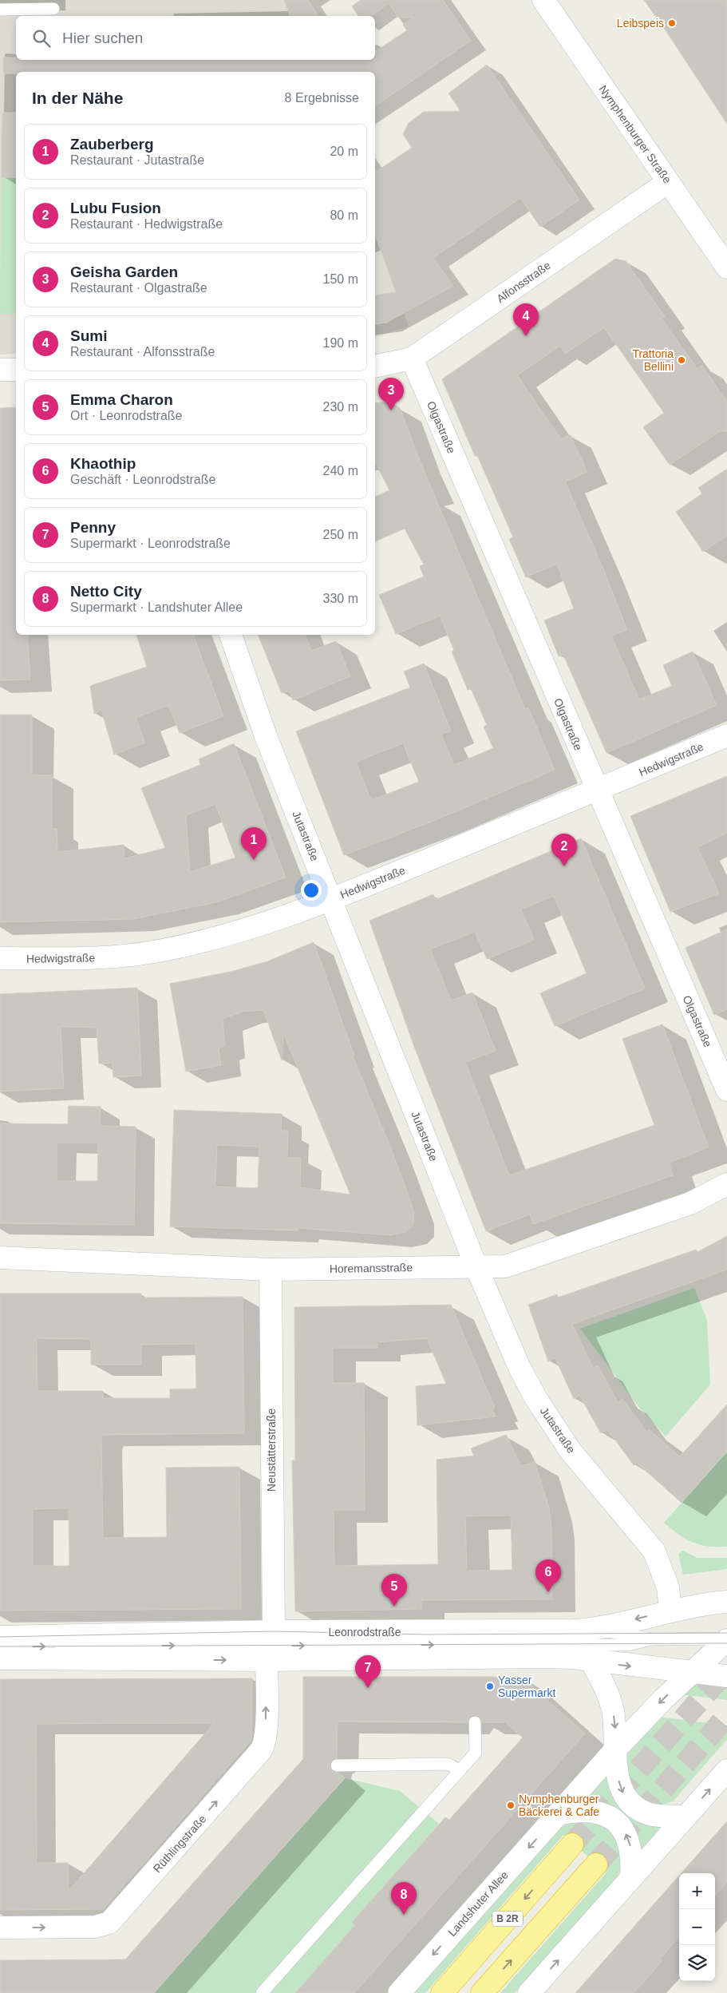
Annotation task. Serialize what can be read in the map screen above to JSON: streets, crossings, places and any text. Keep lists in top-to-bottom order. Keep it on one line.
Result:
{"streets":{"highway":["B 2R"],"street":["Nymphenburger Straße","Alfonsstraße","Olgastraße","Hedwigstraße","Jutastraße","Horemansstraße","Neustätterstraße","Leonrodstraße","Rüthlingstraße","Landshuter Allee"]},"crossings":[["Nymphenburger Straße","Alfonsstraße"],["Alfonsstraße","Olgastraße"],["Olgastraße","Hedwigstraße"],["Hedwigstraße","Jutastraße"],["Jutastraße","Horemansstraße"],["Jutastraße","Leonrodstraße"],["Horemansstraße","Neustätterstraße"],["Neustätterstraße","Leonrodstraße"]],"one_way":["Rüthlingstraße"],"places":["Leibspeis","Trattoria Bellini","Yasser Supermarkt","Nymphenburger Bäckerei & Cafe"],"page":{"search":"Hier suchen","heading":["In der Nähe","8 Ergebnisse"],"list":[{"mark":"1","name":"Zauberberg","note":"Restaurant · Jutastraße","value":"20 m"},{"mark":"2","name":"Lubu Fusion","note":"Restaurant · Hedwigstraße","value":"80 m"},{"mark":"3","name":"Geisha Garden","note":"Restaurant · Olgastraße","value":"150 m"},{"mark":"4","name":"Sumi","note":"Restaurant · Alfonsstraße","value":"190 m"},{"mark":"5","name":"Emma Charon","note":"Ort · Leonrodstraße","value":"230 m"},{"mark":"6","name":"Khaothip","note":"Geschäft · Leonrodstraße","value":"240 m"},{"mark":"7","name":"Penny","note":"Supermarkt · Leonrodstraße","value":"250 m"},{"mark":"8","name":"Netto City","note":"Supermarkt · Landshuter Allee","value":"330 m"}],"pins":["4","3","1","2","6","5","7","8"],"map_buttons":["+","−"]}}
